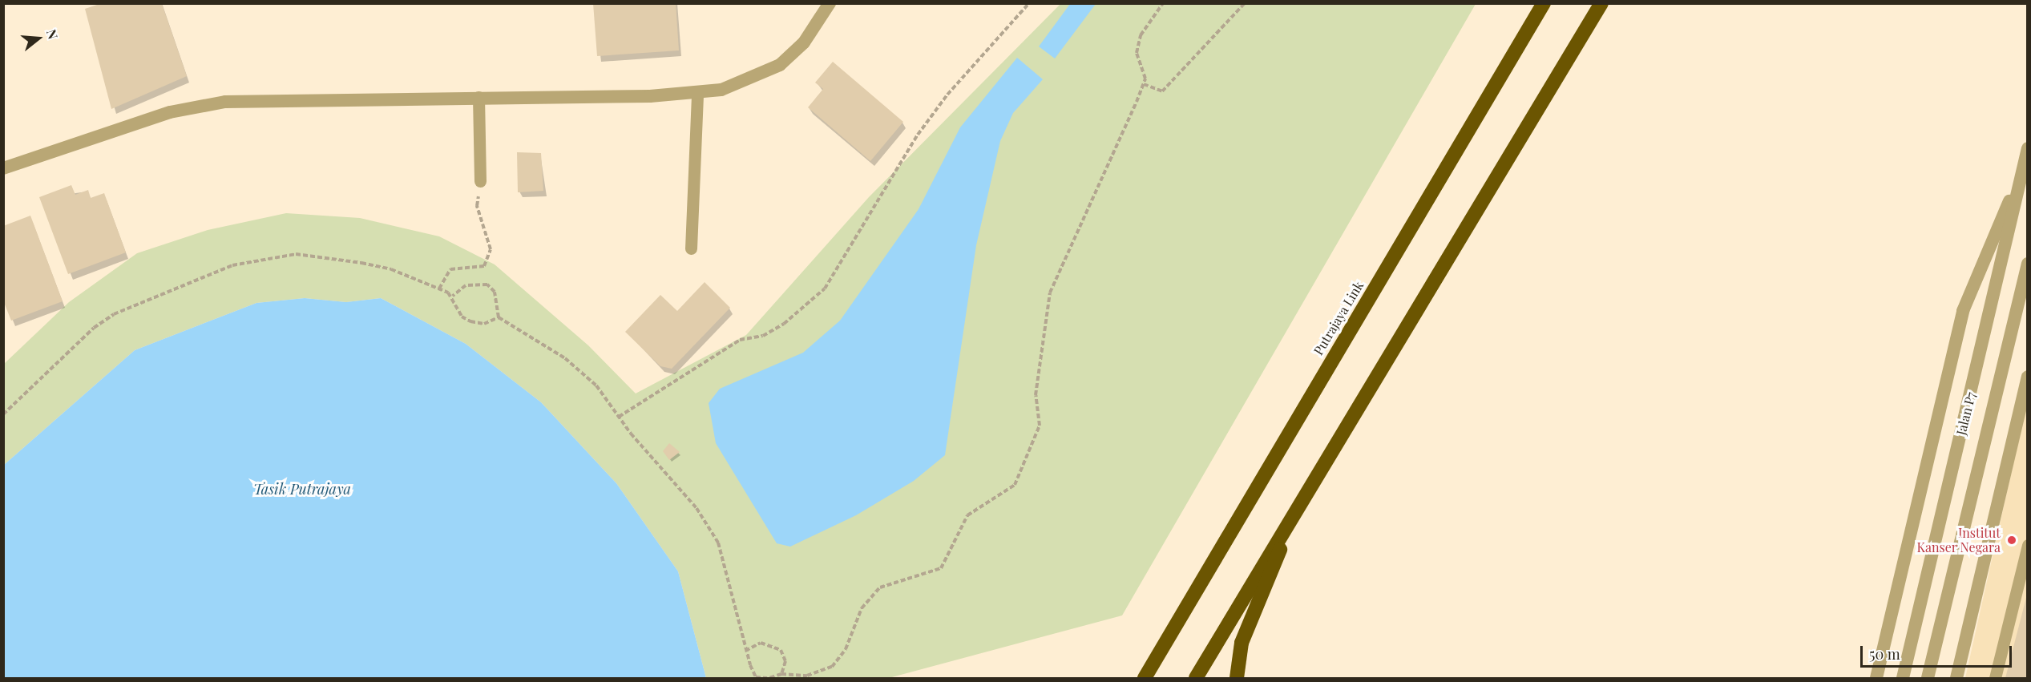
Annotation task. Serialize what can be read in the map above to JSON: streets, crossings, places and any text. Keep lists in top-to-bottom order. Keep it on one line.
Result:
{"streets":{"highway":["Putrajaya Link"],"street":["Jalan P7"]},"water":["Tasik Putrajaya"],"places":["Institut Kanser Negara"],"scale_bar":"50 m","north":"right"}
